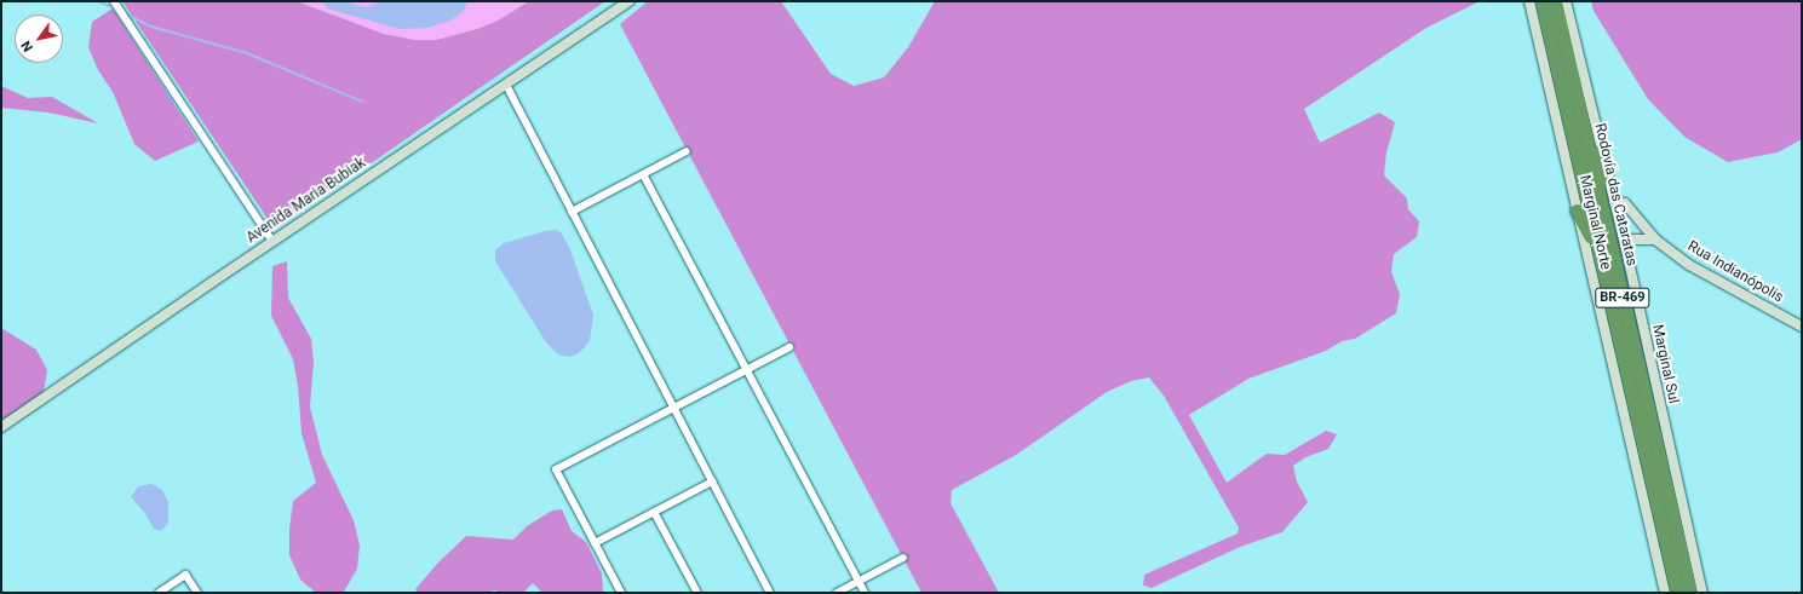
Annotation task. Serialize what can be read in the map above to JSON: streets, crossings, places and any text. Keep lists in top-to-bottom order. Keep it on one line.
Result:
{"streets":{"highway":["Rodovía das Cataratas","BR-469"],"street":["Avenida Maria Bubiak","Marginal Norte","Rua Indianópolis","Marginal Sul"]},"crossings":[["Rodovía das Cataratas","Rua Indianópolis"],["Rodovía das Cataratas","Marginal Sul"],["Rua Indianópolis","Marginal Sul"]],"north":"bottom left"}
